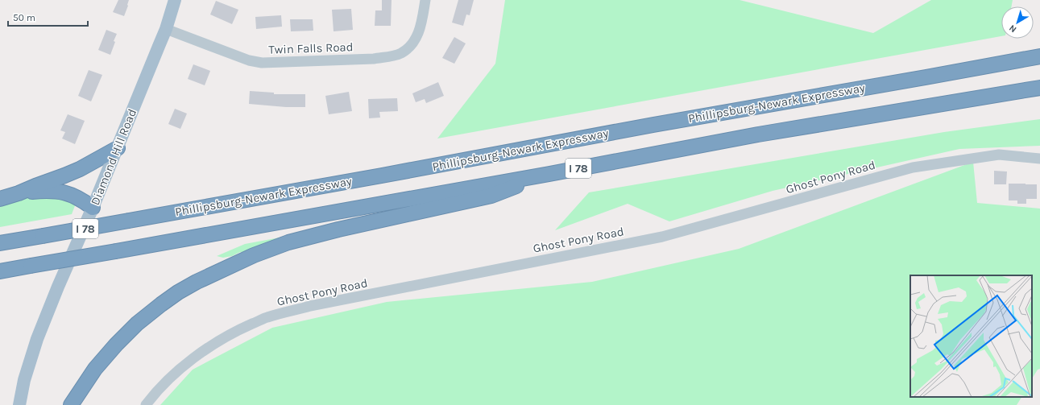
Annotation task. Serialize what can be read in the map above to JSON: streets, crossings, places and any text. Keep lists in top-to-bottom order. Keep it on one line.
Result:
{"streets":{"highway":["Phillipsburg-Newark Expressway","I 78"],"main road":["Diamond Hill Road"],"street":["Twin Falls Road","Ghost Pony Road"]},"crossings":[["Twin Falls Road","Diamond Hill Road"]],"scale_bar":"50 m","north":"bottom left"}
